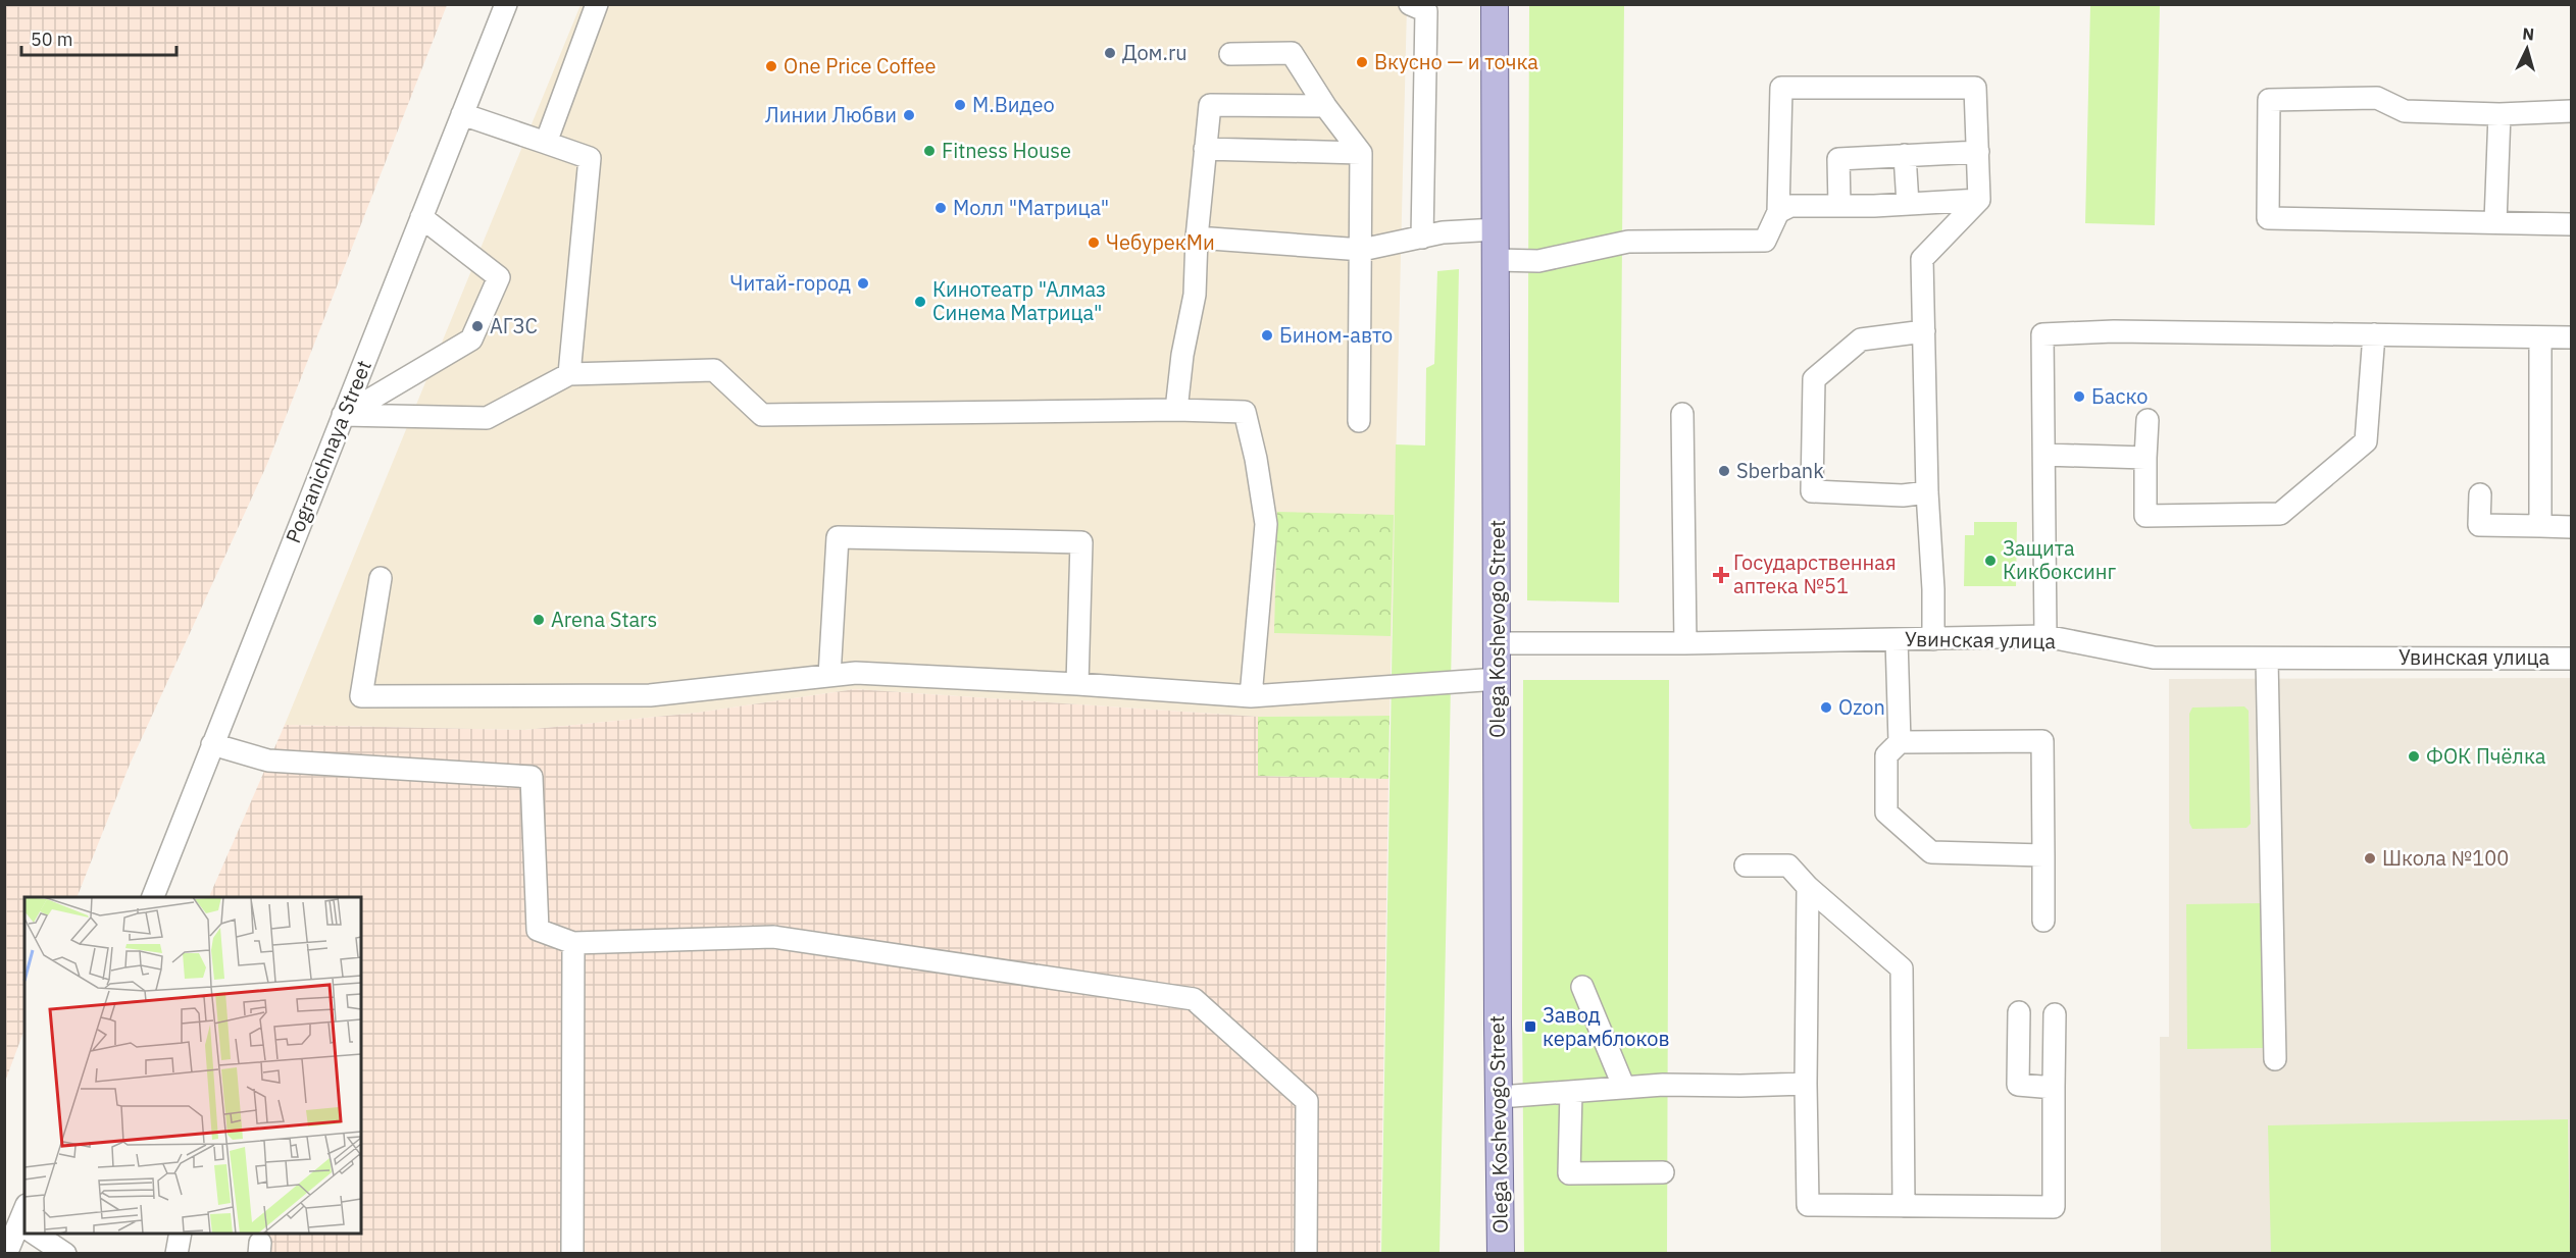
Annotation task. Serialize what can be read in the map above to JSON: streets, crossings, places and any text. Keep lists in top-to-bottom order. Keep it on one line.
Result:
{"streets":{"main road":["Olega Koshevogo Street"],"street":["Pogranichnaya Street","Увинская улица"]},"crossings":[["Olega Koshevogo Street","Увинская улица"]],"places":{"other":["Дом.ru","Вкусно — и точка","One Price Coffee","М.Видео","Линии Любви","Fitness House","Молл \"Матрица\"","ЧебурекМи","Читай-город","Кинотеатр \"Алмаз Синема Матрица\"","АГЗС","Бином-авто","Баско","Sberbank","Защита Кикбоксинг","Arena Stars","Ozon","ФОК Пчёлка","Школа №100"],"health":["Государственная аптека №51"],"transit":["Завод керамблоков"]},"scale_bar":"50 m","north":"top"}
